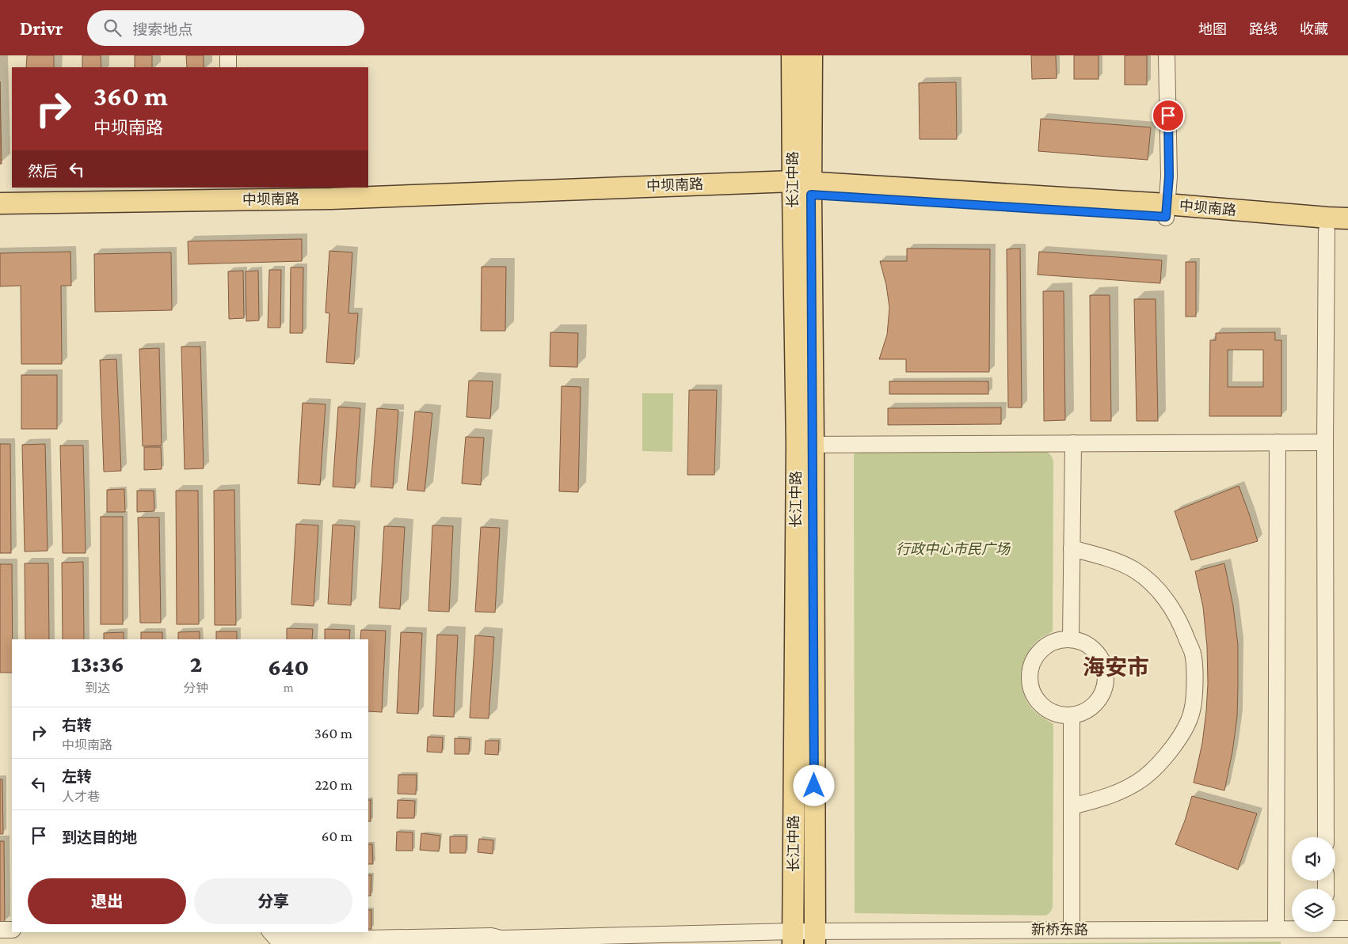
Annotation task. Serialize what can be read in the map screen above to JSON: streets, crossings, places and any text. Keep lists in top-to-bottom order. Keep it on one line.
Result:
{"streets":{"main road":["长江中路","中坝南路"],"street":["新桥东路"]},"crossings":[["长江中路","中坝南路"],["长江中路","新桥东路"]],"districts":["海安市"],"parks":["行政中心市民广场"],"page":{"header":"Drivr","search":"搜索地点","nav":["地图","路线","收藏"],"turn":["360 m","中坝南路"],"then":"然后","eta":["13:36","到达","2","分钟","640","m"],"list":[{"name":"右转","note":"中坝南路","value":"360 m"},{"name":"左转","note":"人才巷","value":"220 m"},{"name":"到达目的地","value":"60 m"}],"buttons":["退出","分享"]}}
